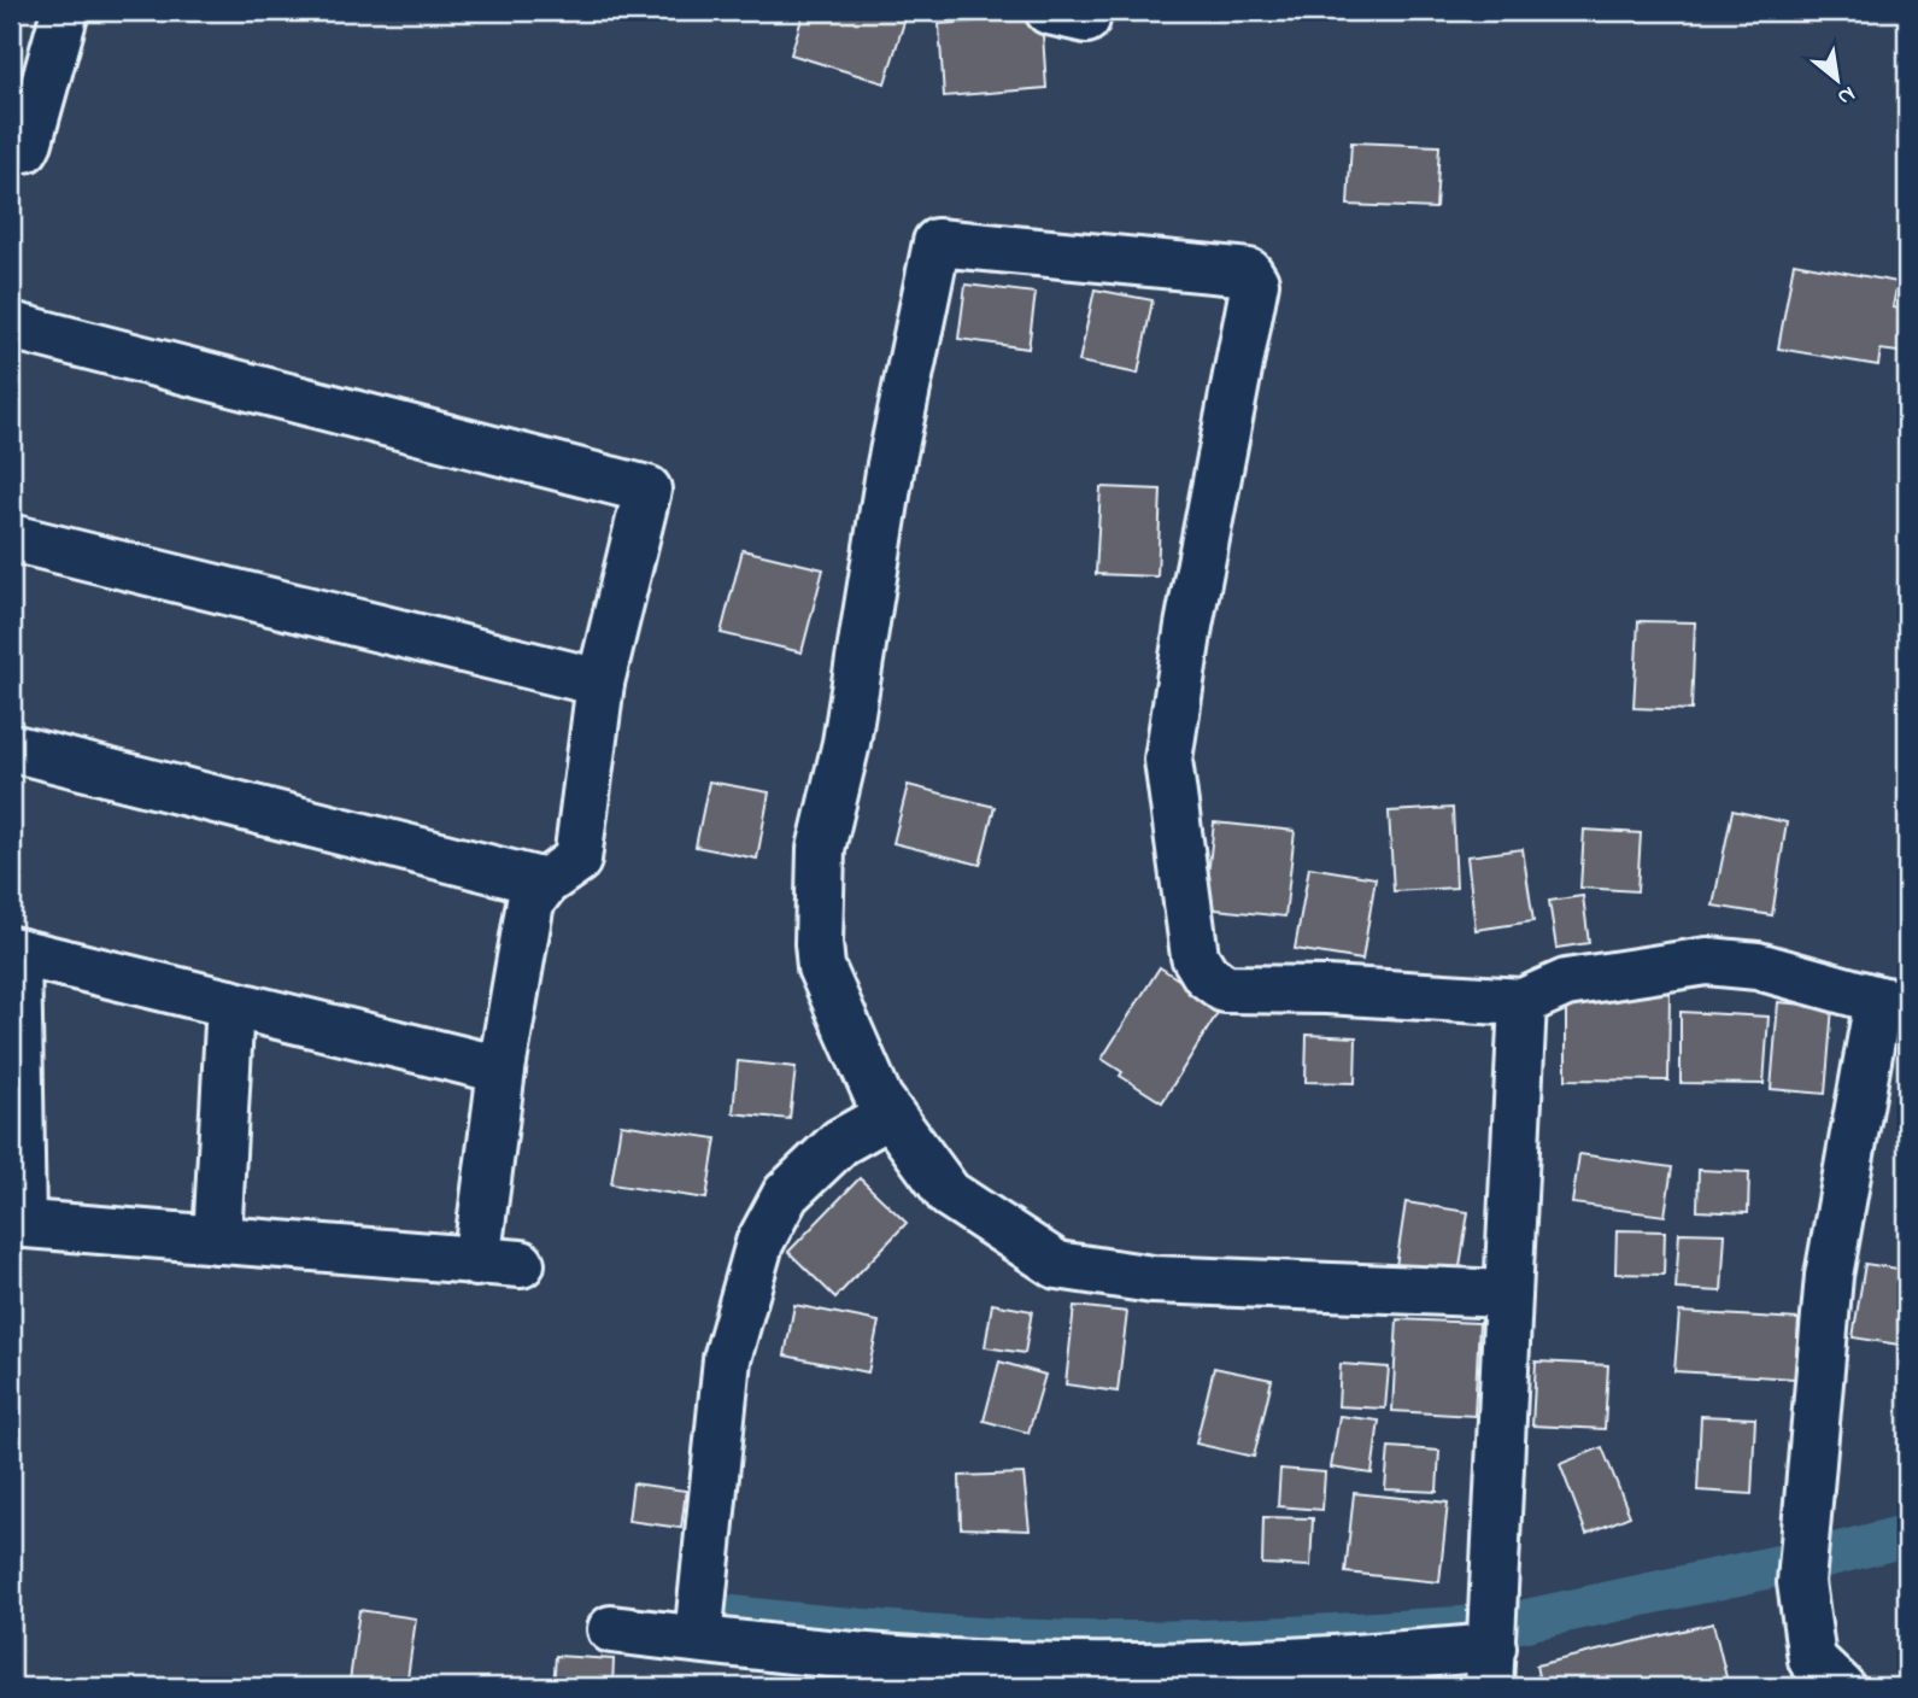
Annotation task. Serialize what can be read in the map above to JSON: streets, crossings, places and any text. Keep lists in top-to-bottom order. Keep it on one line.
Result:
{"north":"bottom right"}
